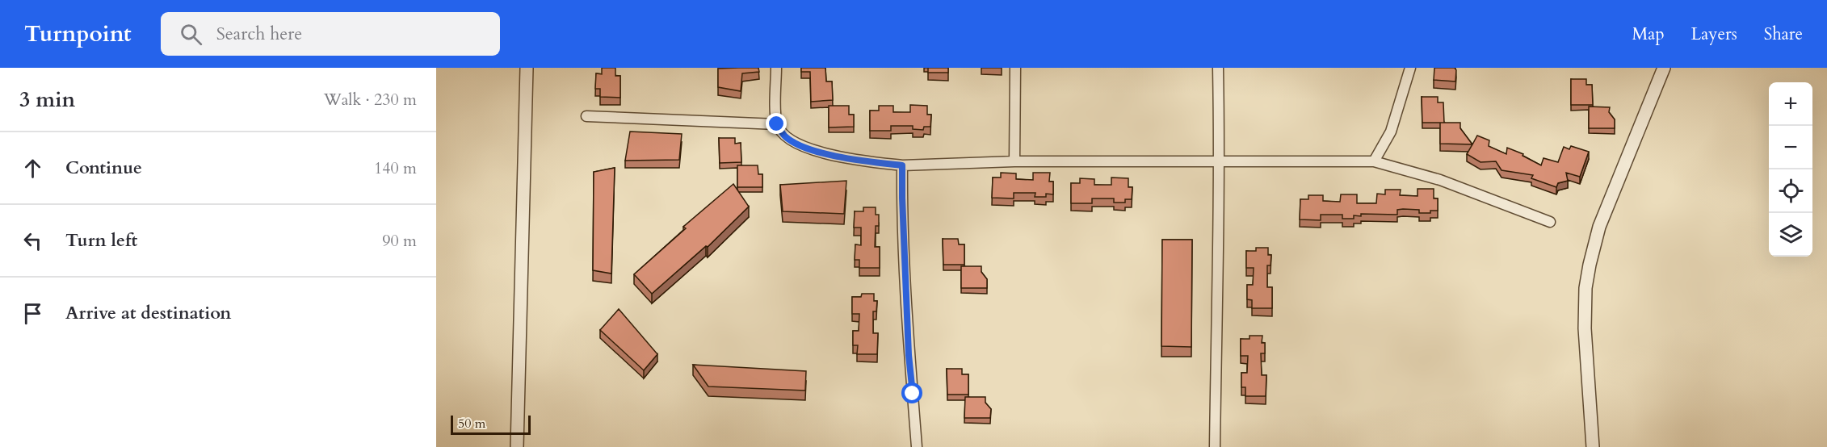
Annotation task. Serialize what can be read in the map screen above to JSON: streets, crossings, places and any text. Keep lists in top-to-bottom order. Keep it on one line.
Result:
{"scale_bar":"50 m","page":{"header":"Turnpoint","search":"Search here","nav":["Map","Layers","Share"],"heading":["3 min","Walk · 230 m"],"map_buttons":["+","−"],"list":[["Continue","140 m"],["Turn left","90 m"],"Arrive at destination"],"scale":"50 m"}}
